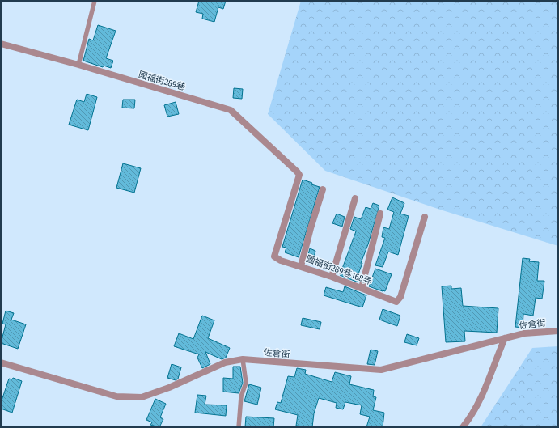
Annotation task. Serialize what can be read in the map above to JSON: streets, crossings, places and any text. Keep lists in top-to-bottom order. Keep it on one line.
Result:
{"streets":{"street":["國福街289巷","國福街289巷168弄","佐倉街"]},"crossings":[["國福街289巷","國福街289巷168弄"]]}
